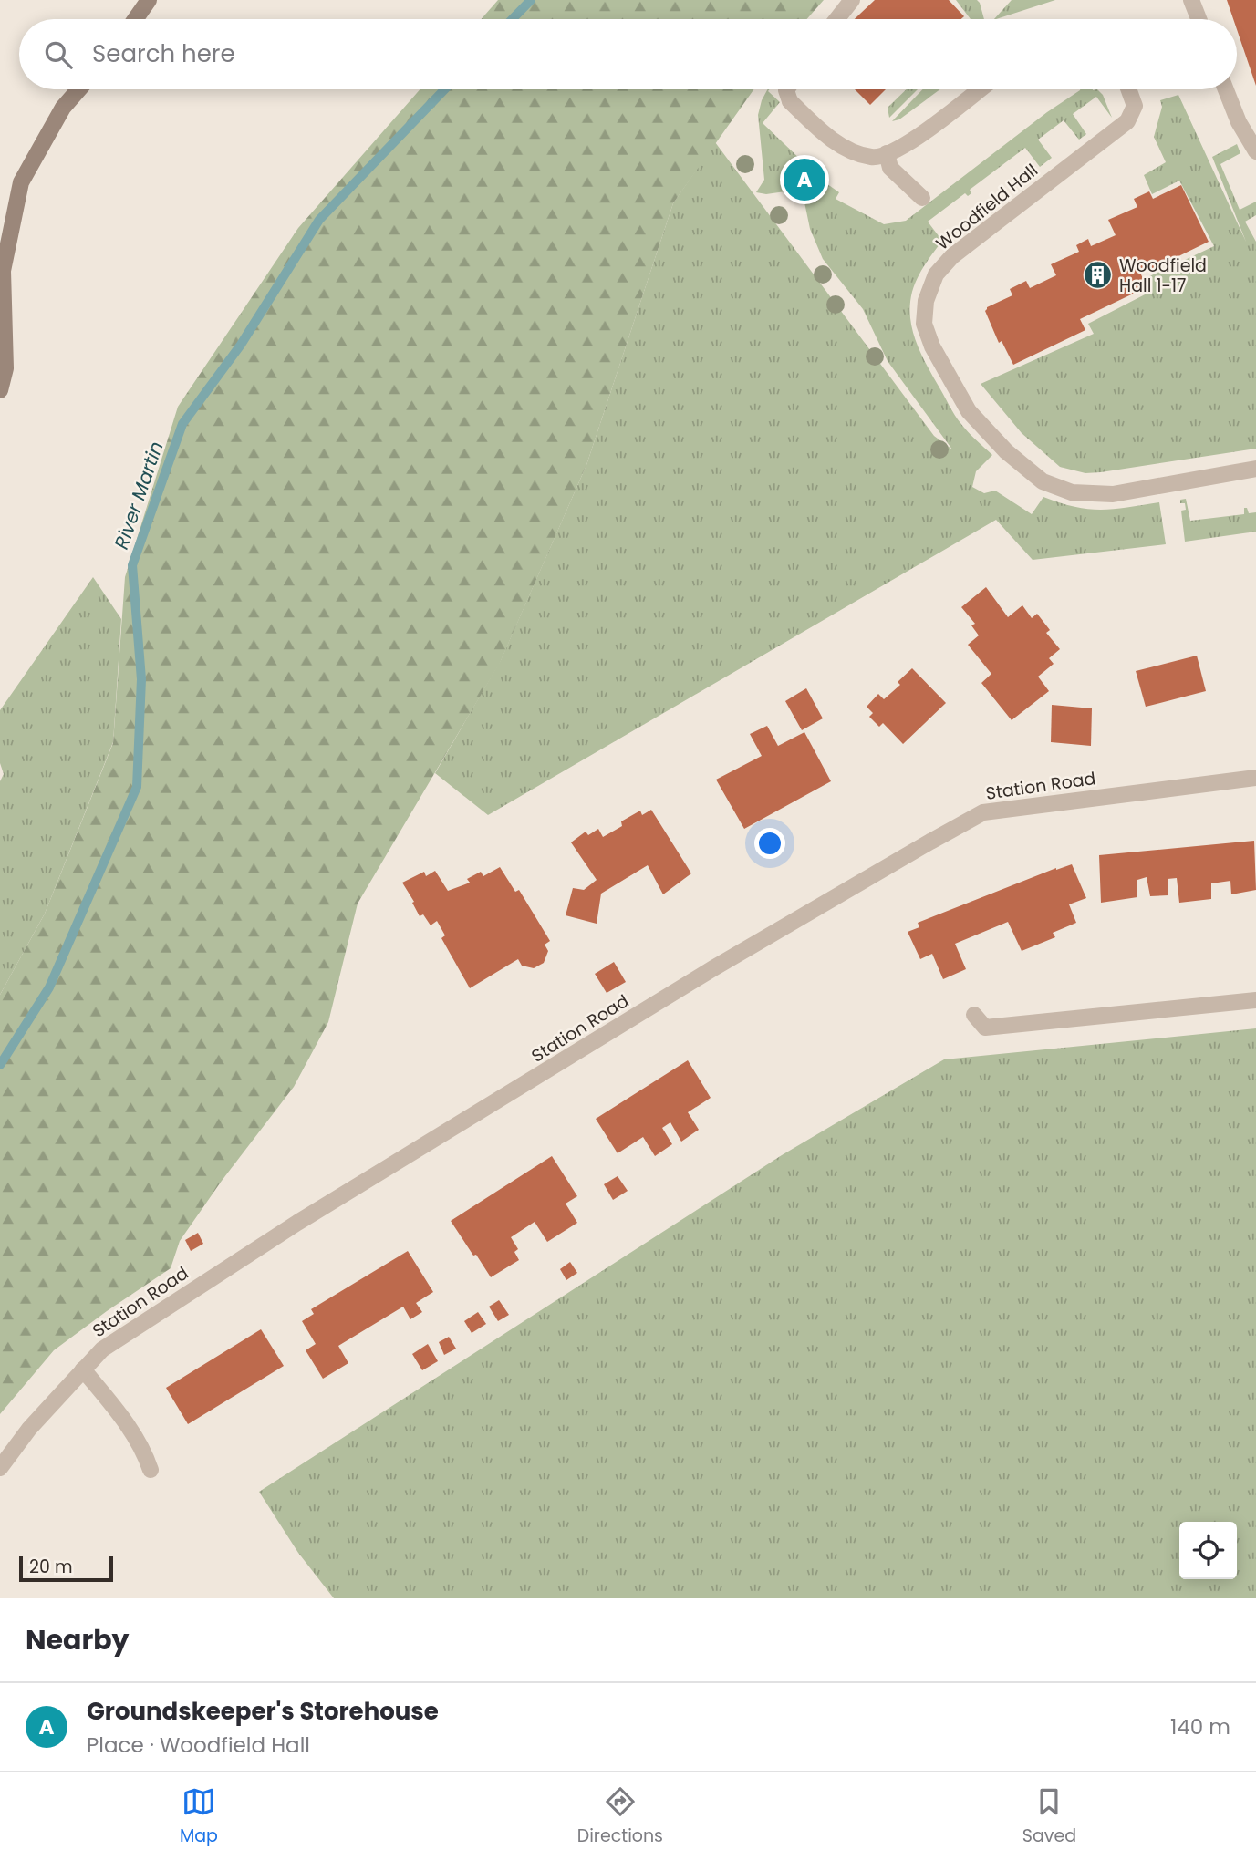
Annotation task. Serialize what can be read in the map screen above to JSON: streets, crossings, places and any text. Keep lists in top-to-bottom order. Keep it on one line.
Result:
{"streets":{"street":["Woodfield Hall","Station Road"]},"water":["River Martin"],"places":{"building":["Woodfield Hall 1-17"]},"scale_bar":"20 m","page":{"search":"Search here","pins":"A","scale":"20 m","heading":"Nearby","list":[{"mark":"A","name":"Groundskeeper's Storehouse","note":"Place · Woodfield Hall","value":"140 m"}],"nav":["Map","Directions","Saved"]}}
